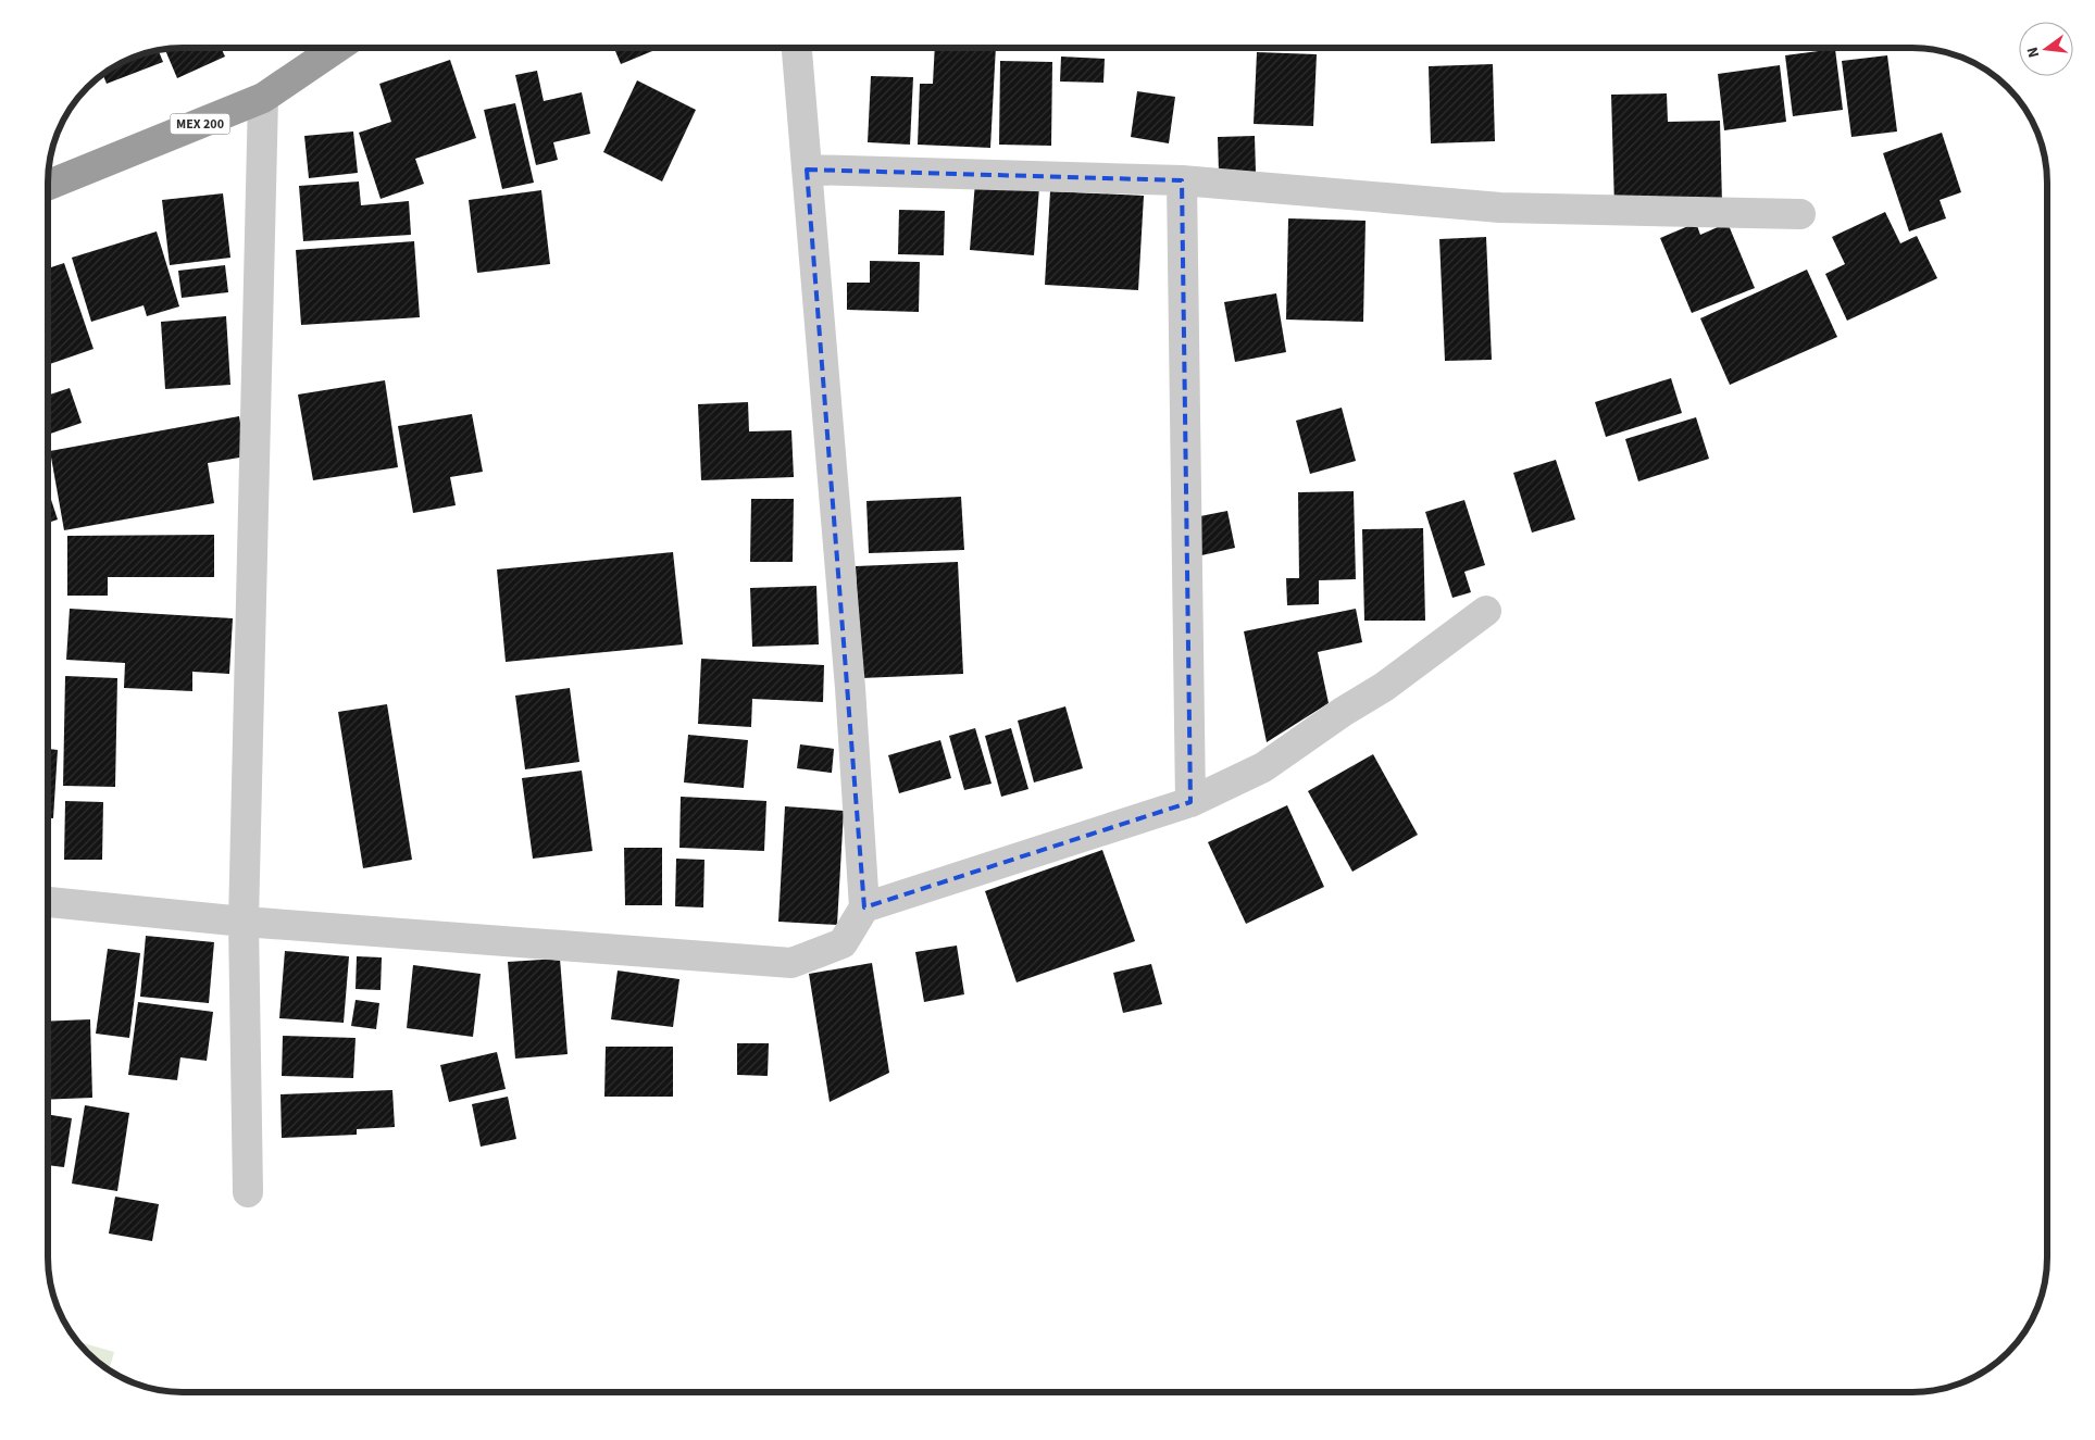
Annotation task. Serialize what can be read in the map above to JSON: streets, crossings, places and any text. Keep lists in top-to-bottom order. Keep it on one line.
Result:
{"streets":{"highway":["MEX 200"]},"north":"left"}
